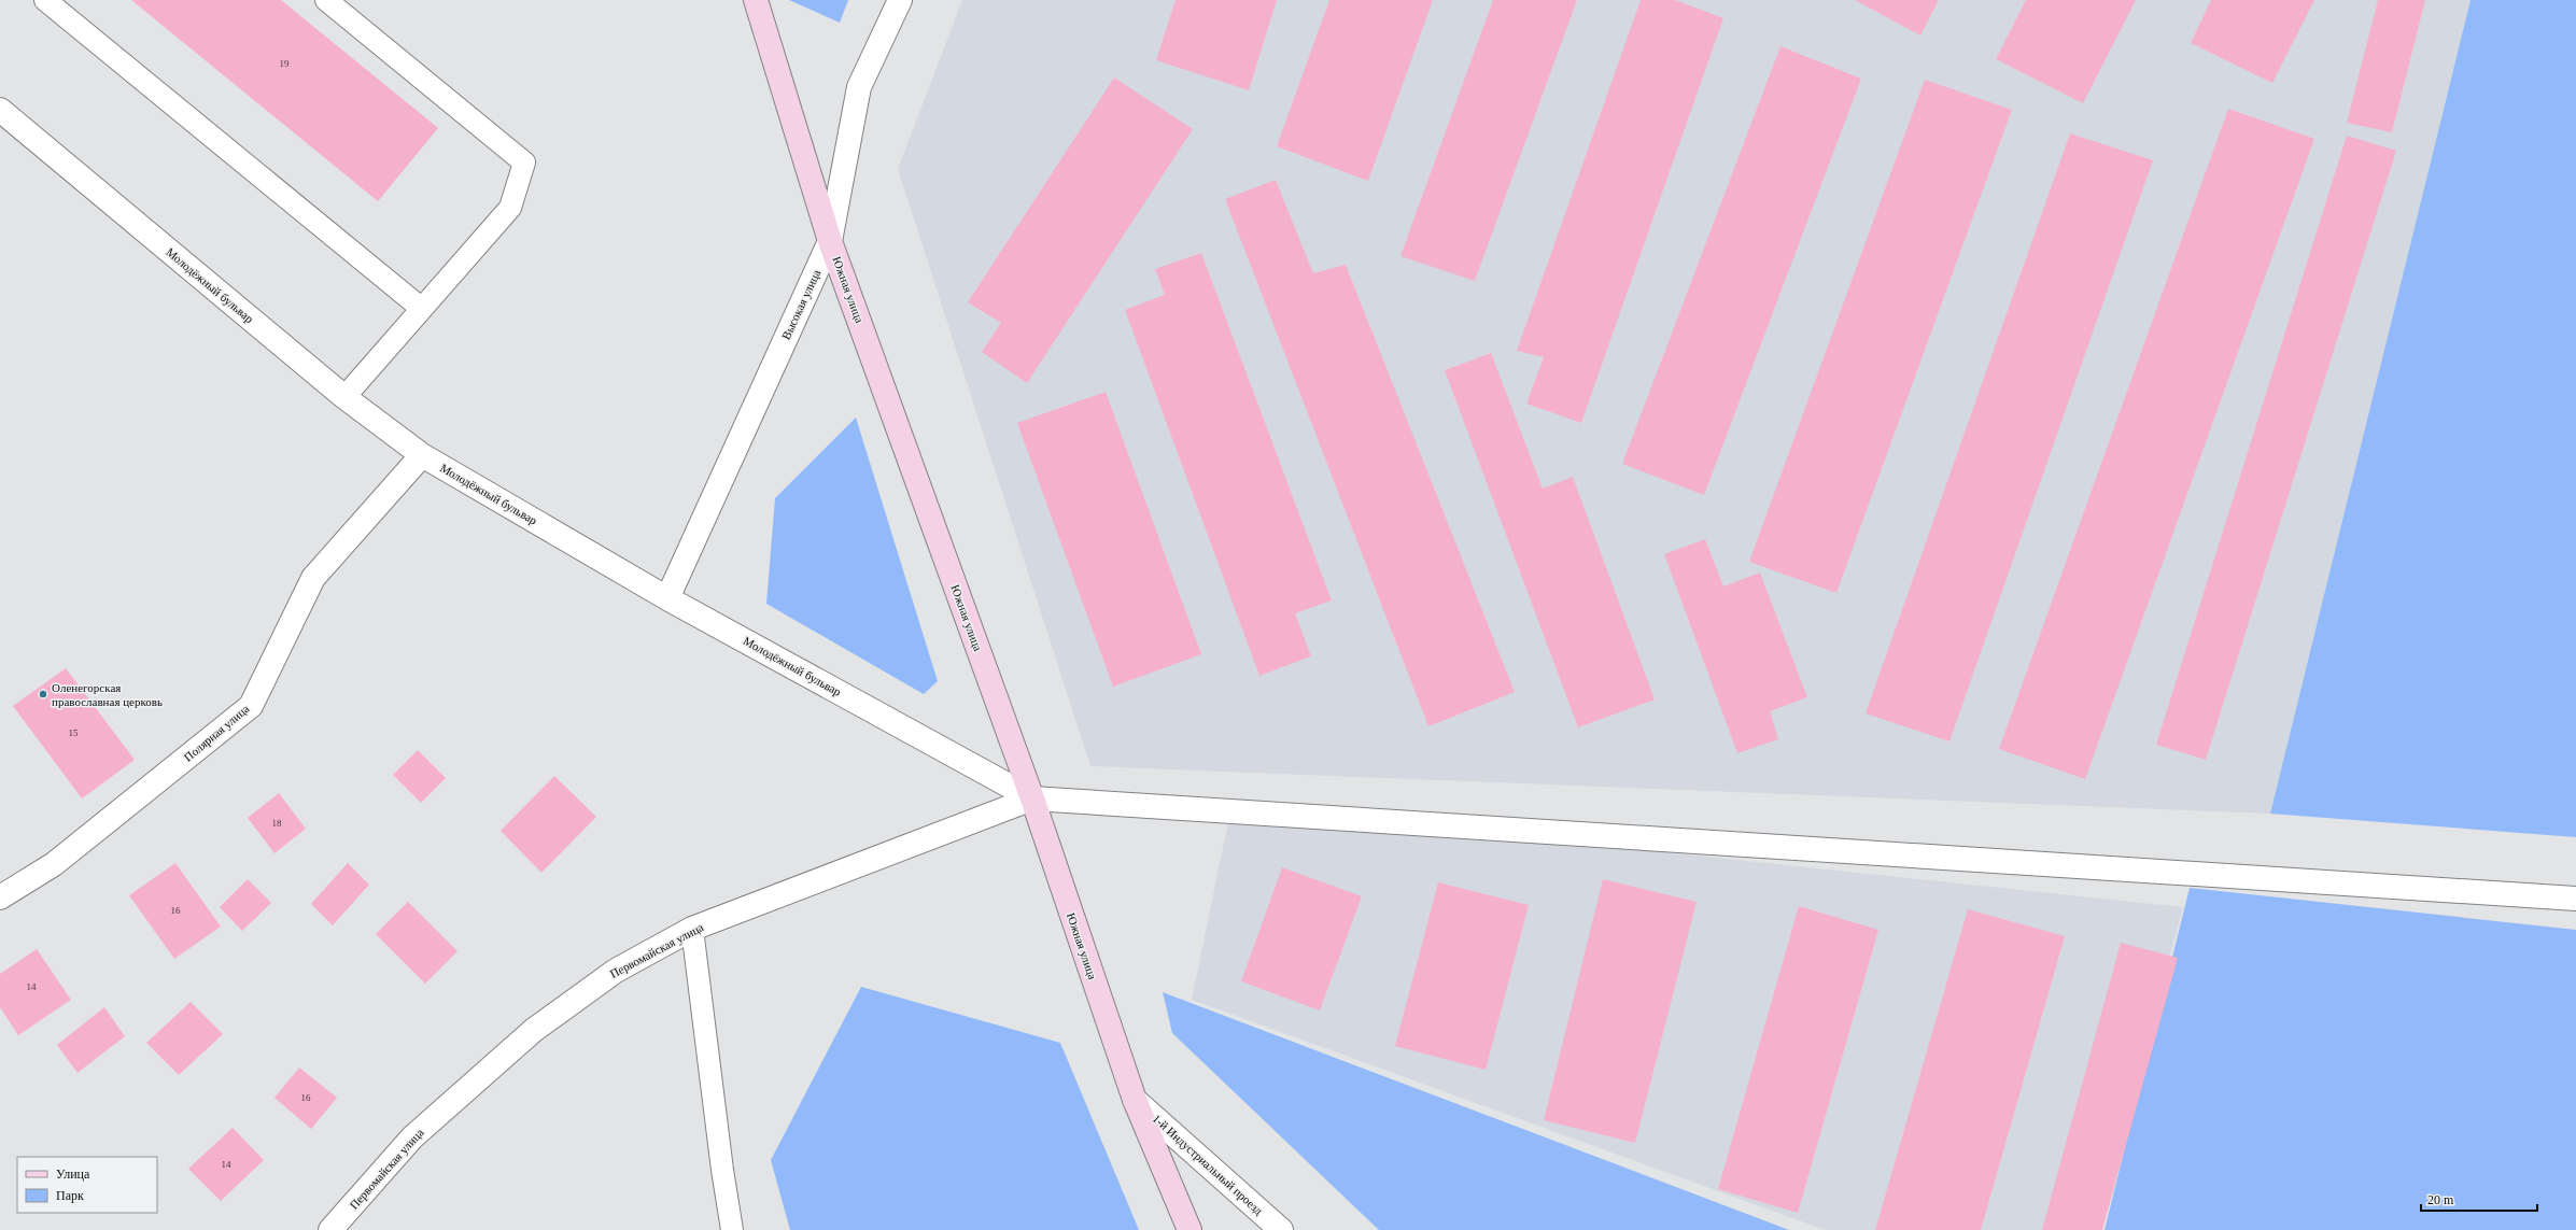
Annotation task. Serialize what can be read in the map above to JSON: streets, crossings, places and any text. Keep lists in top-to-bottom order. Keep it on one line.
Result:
{"streets":{"street":["Молодёжный бульвар","Южная улица","Высокая улица","Полярная улица","Первомайская улица","1-й Индустриальный проезд"]},"crossings":[["Молодёжный бульвар","Южная улица"],["Молодёжный бульвар","Высокая улица"],["Молодёжный бульвар","Полярная улица"],["Молодёжный бульвар","Первомайская улица"],["Южная улица","Высокая улица"],["Южная улица","Первомайская улица"],["Южная улица","1-й Индустриальный проезд"]],"places":["Оленегорская православная церковь"],"house_numbers":["19","15","18","16","14","16","14"],"legend":["Улица","Парк"],"scale_bar":"20 m"}
